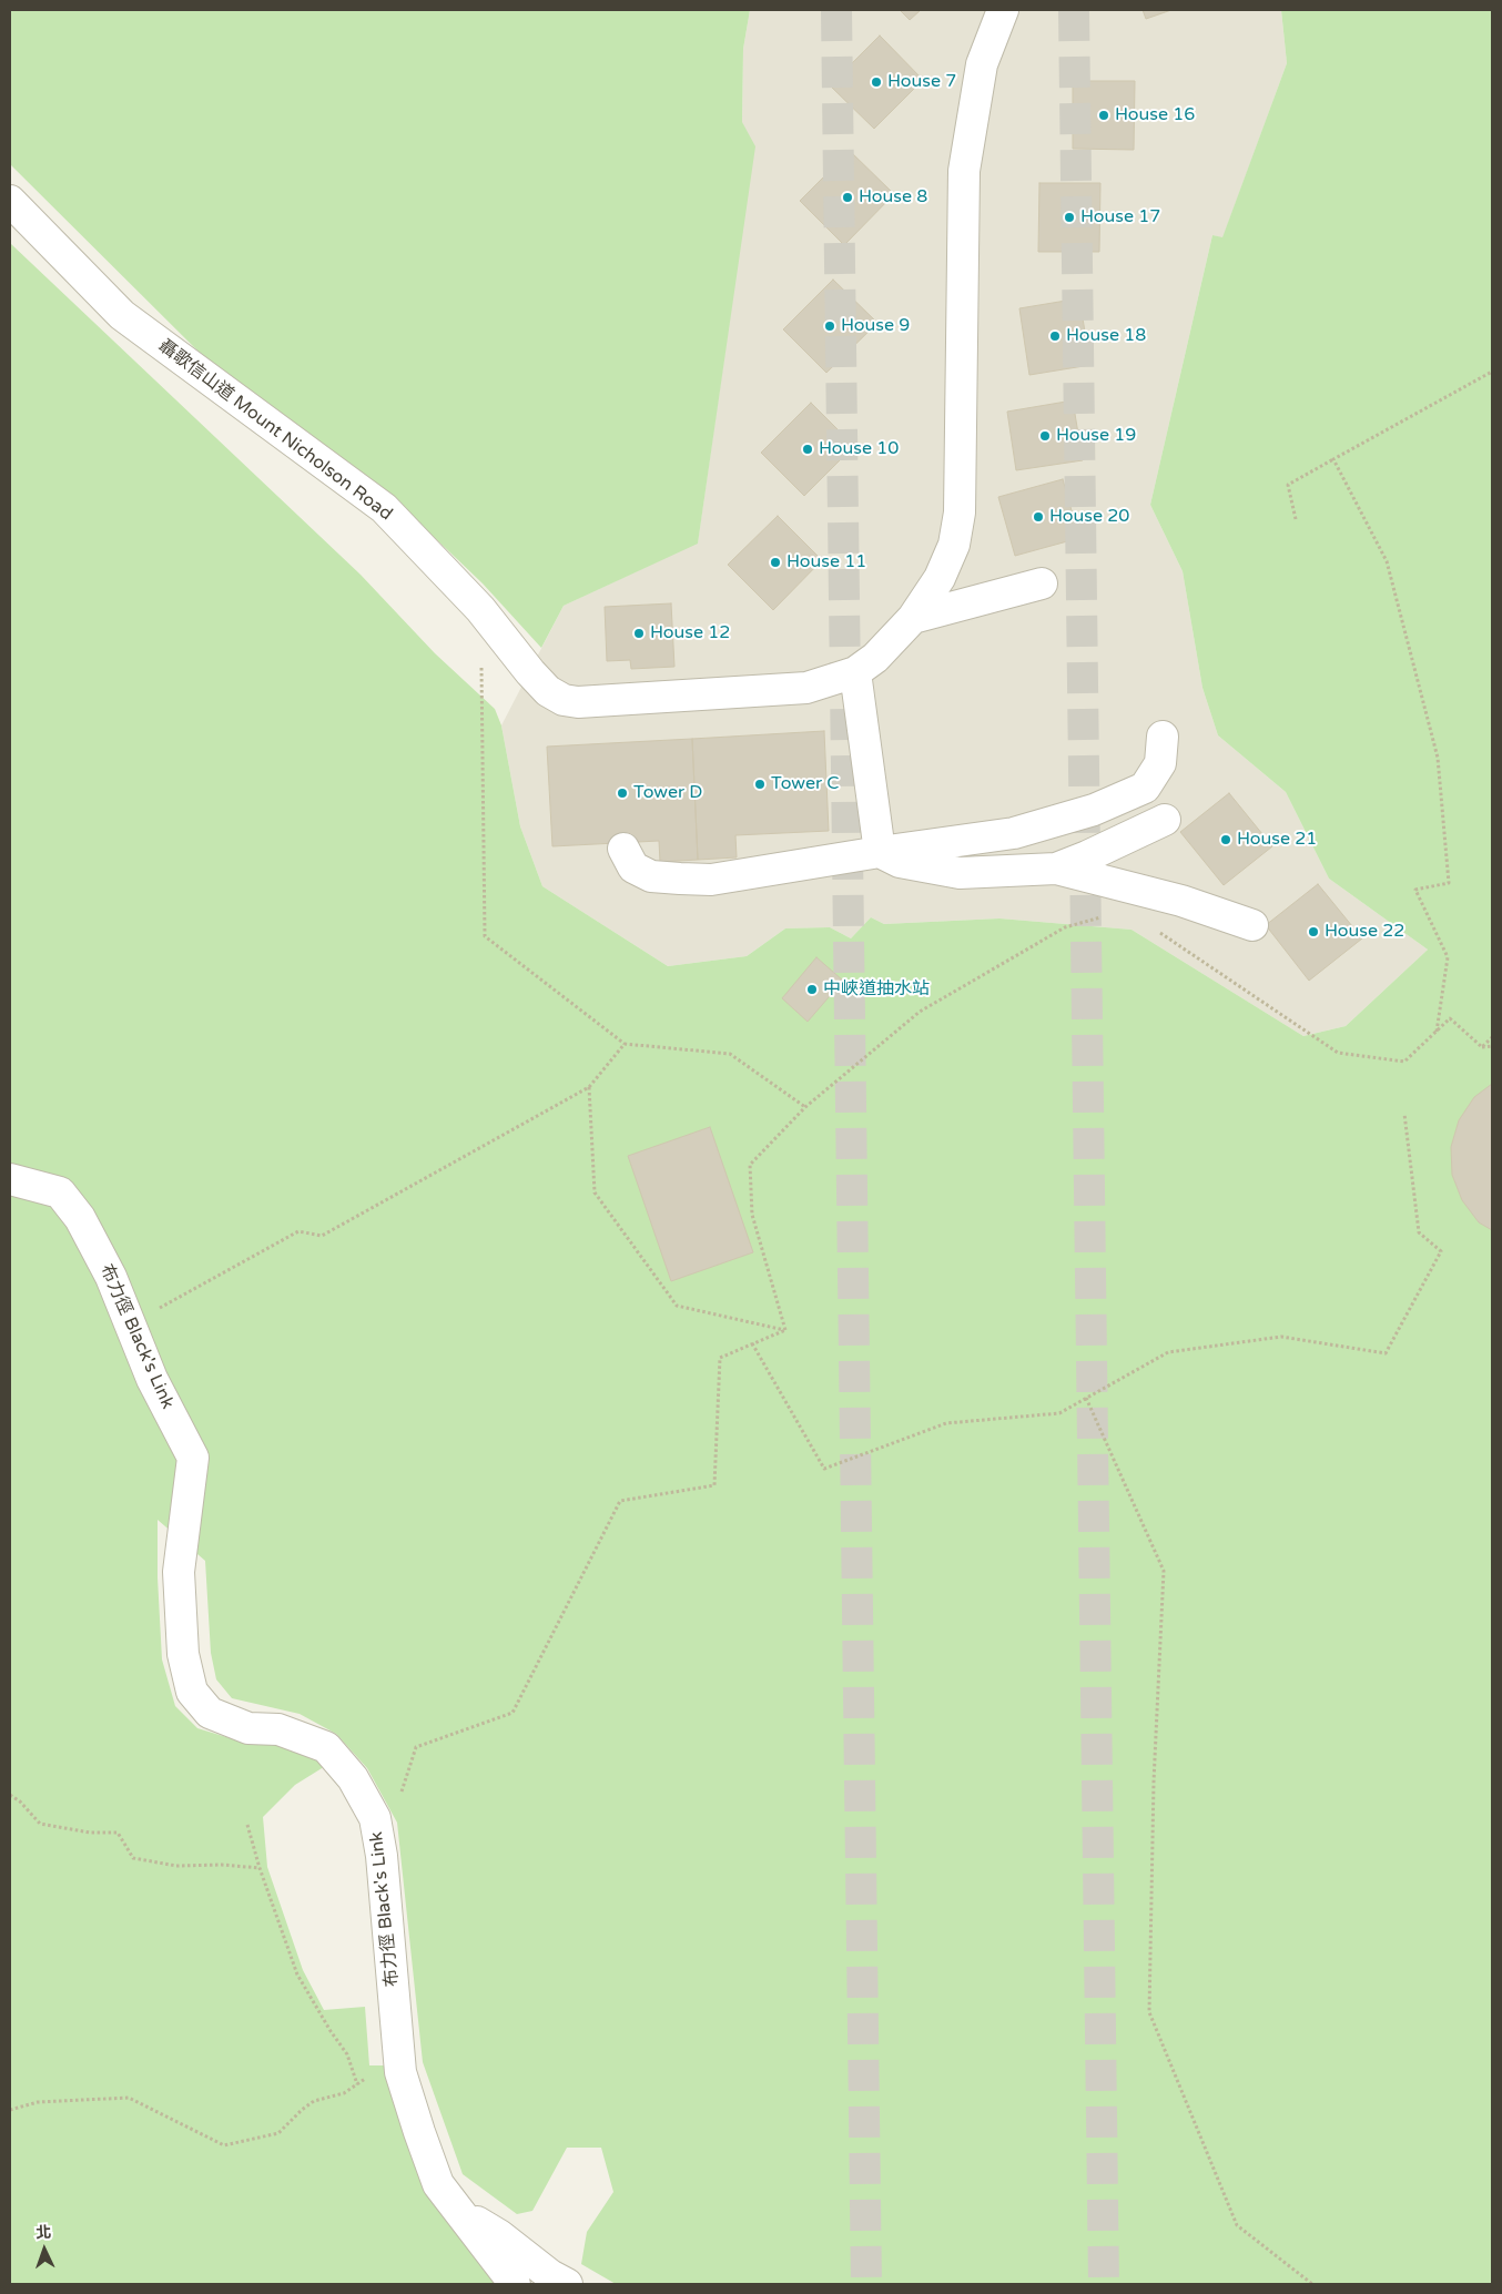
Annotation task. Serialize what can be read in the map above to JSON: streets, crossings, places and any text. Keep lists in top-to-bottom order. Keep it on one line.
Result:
{"streets":{"street":["聶歌信山道 Mount Nicholson Road","布力徑 Black's Link"]},"places":["House 7","House 16","House 8","House 17","House 9","House 18","House 19","House 10","House 20","House 11","House 12","Tower C","Tower D","House 21","House 22","中峽道抽水站"],"north":"top"}
